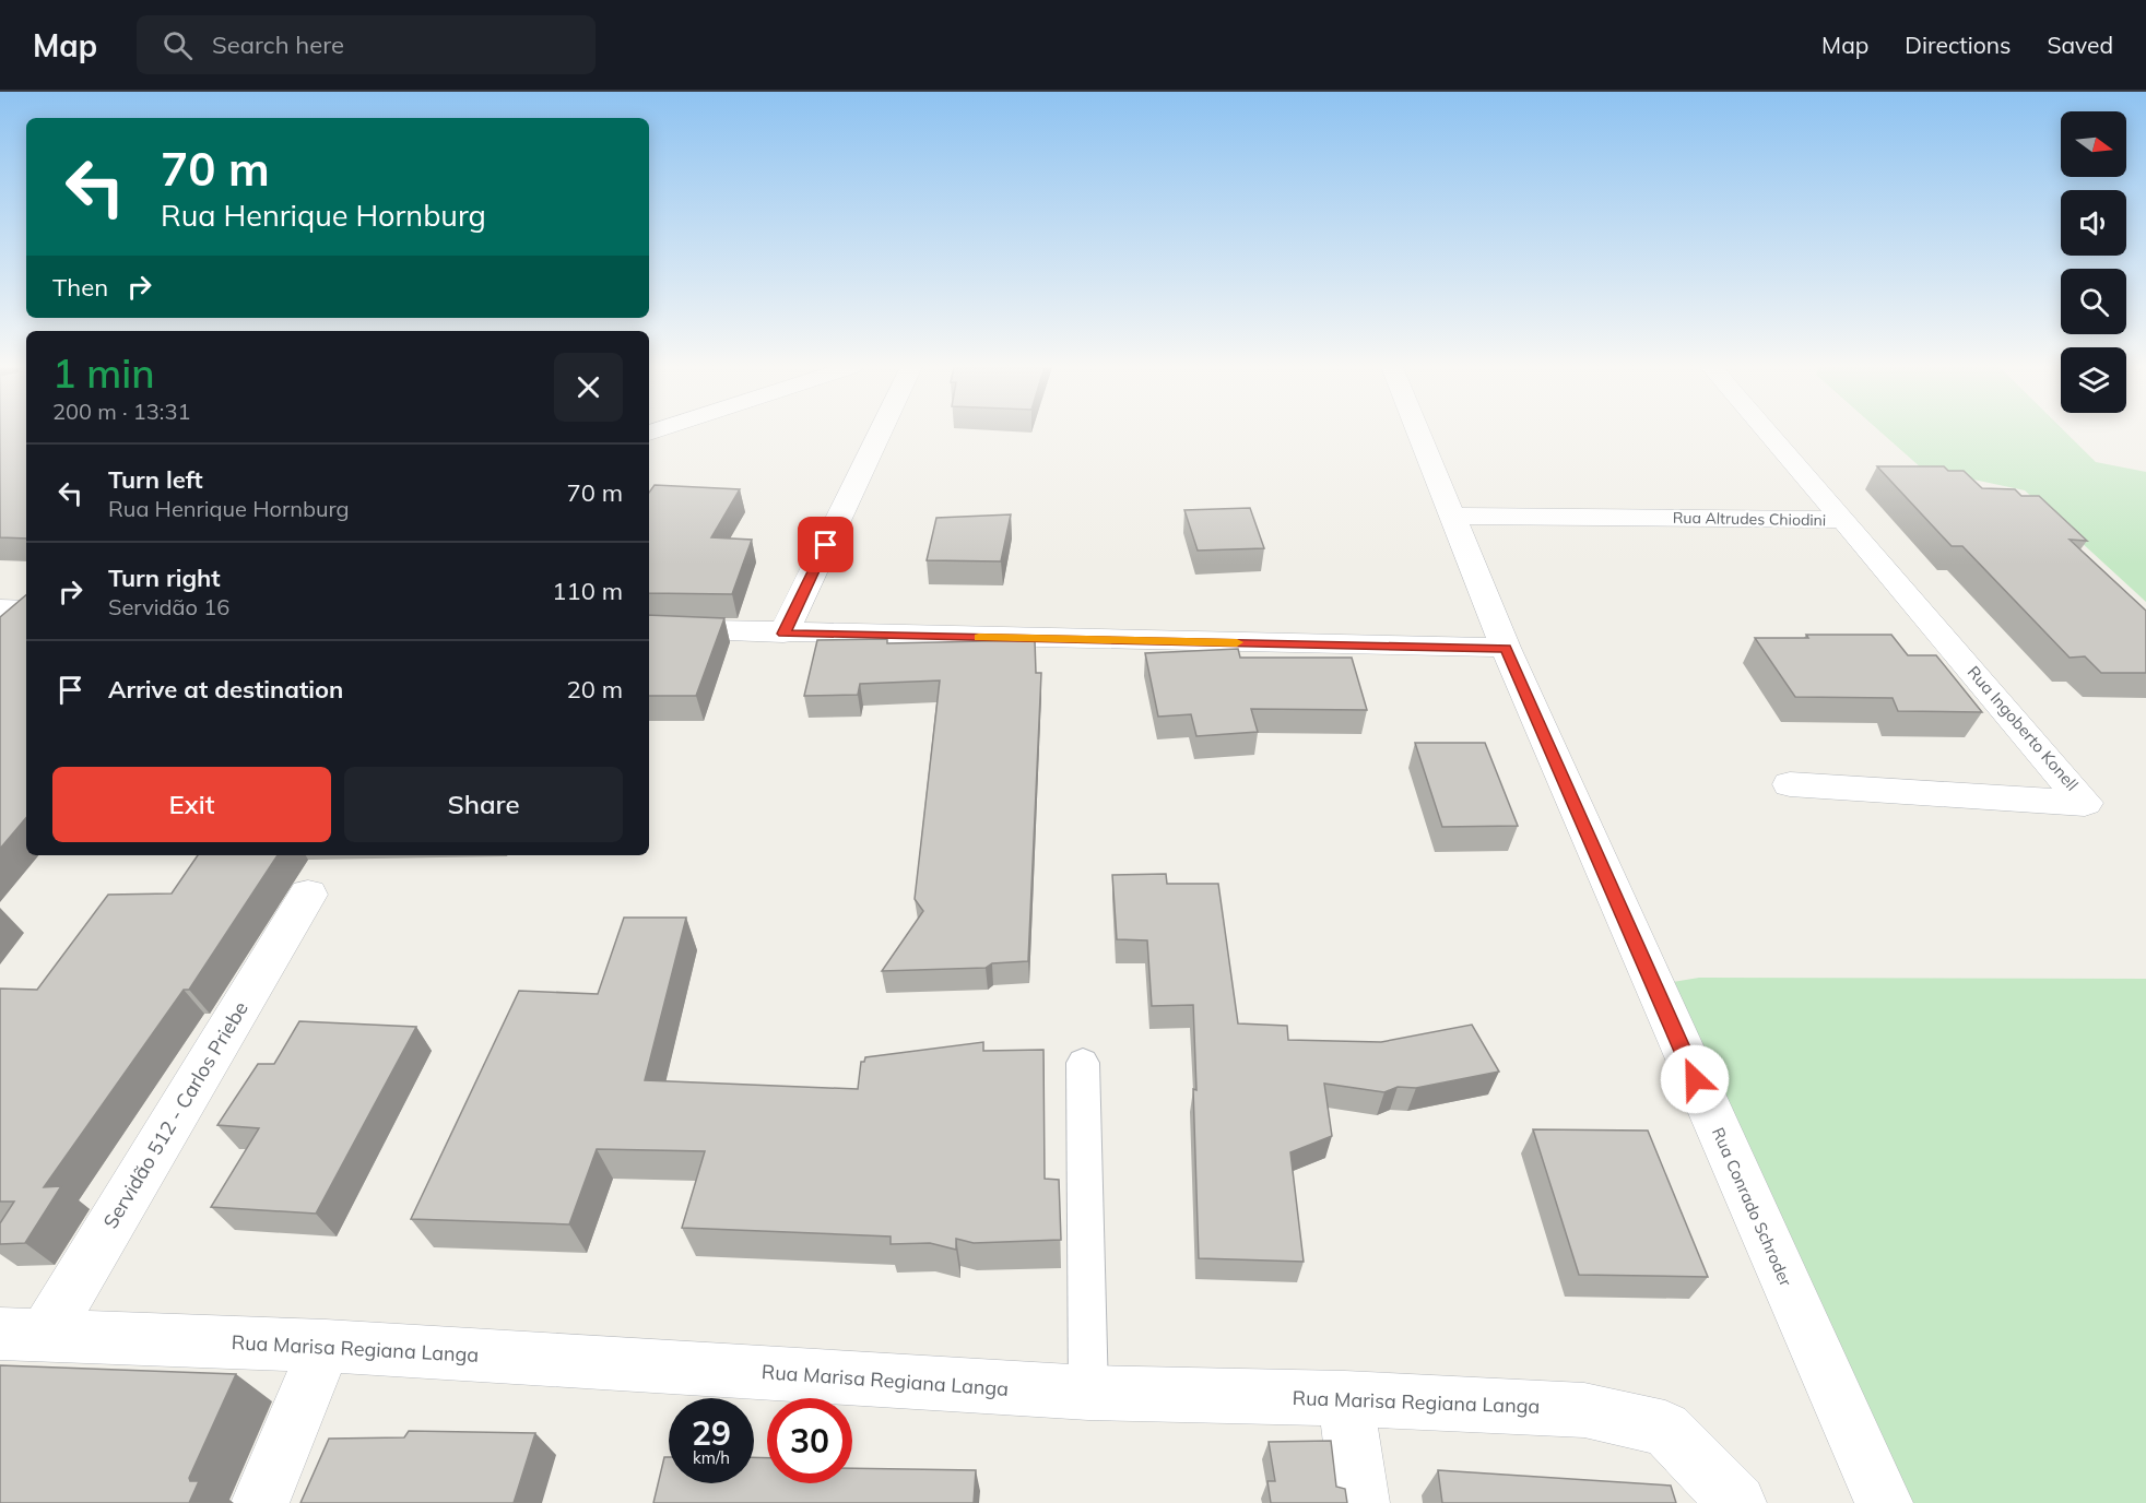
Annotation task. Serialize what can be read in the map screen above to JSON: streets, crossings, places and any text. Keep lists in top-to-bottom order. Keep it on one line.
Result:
{"streets":{"street":["Rua Altrudes Chiodini","Rua Ingoberto Konell","Servidão 512 - Carlos Priebe","Rua Conrado Schroder","Rua Marisa Regiana Langa"]},"crossings":[["Rua Altrudes Chiodini","Rua Ingoberto Konell"],["Rua Altrudes Chiodini","Rua Conrado Schroder"],["Servidão 512 - Carlos Priebe","Rua Marisa Regiana Langa"]],"north":"right","page":{"header":"Map","search":"Search here","nav":["Map","Directions","Saved"],"turn":["70 m","Rua Henrique Hornburg"],"then":"Then","heading":["1 min","200 m · 13:31"],"list":[{"name":"Turn left","note":"Rua Henrique Hornburg","value":"70 m"},{"name":"Turn right","note":"Servidão 16","value":"110 m"},{"name":"Arrive at destination","value":"20 m"}],"buttons":["Exit","Share"],"speed":"29 km/h","limit":"30"}}
